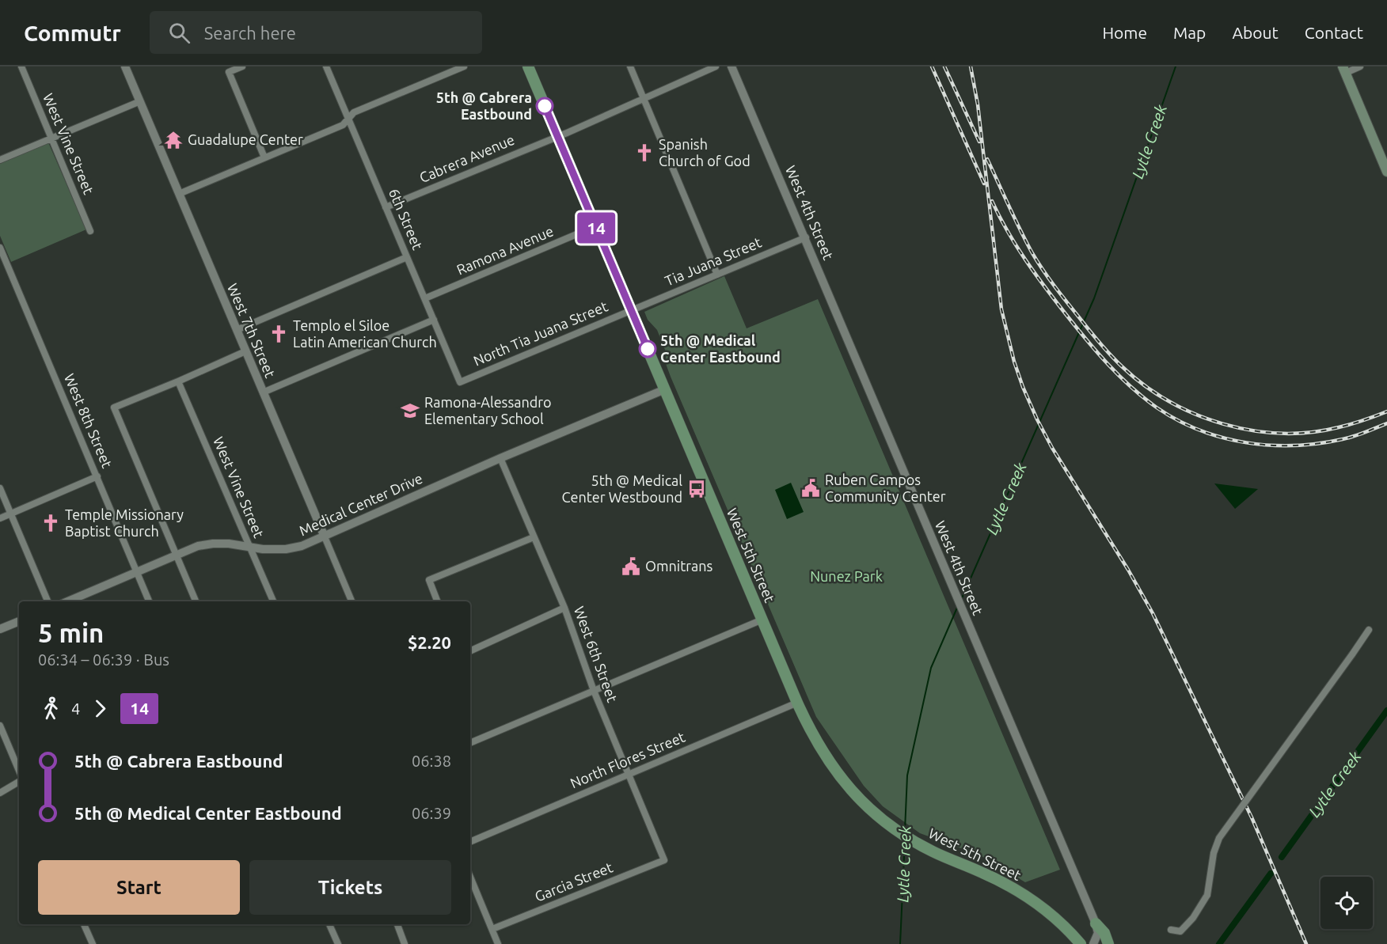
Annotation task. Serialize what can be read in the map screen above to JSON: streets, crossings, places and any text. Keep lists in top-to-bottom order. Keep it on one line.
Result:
{"streets":{"main road":["West 5th Street"],"street":["West Vine Street","Cabrera Avenue","West 4th Street","6th Street","Ramona Avenue","Tia Juana Street","West 7th Street","North Tia Juana Street","West 8th Street","Medical Center Drive","West 6th Street","North Flores Street","Garcia Street"]},"crossings":[["West Vine Street","Medical Center Drive"],["Cabrera Avenue","6th Street"],["Cabrera Avenue","West 5th Street"],["West 4th Street","Tia Juana Street"],["6th Street","Ramona Avenue"],["6th Street","North Tia Juana Street"],["Ramona Avenue","West 5th Street"],["Tia Juana Street","North Tia Juana Street"],["Tia Juana Street","West 5th Street"],["West 7th Street","Medical Center Drive"],["North Tia Juana Street","West 5th Street"],["West 8th Street","Medical Center Drive"],["Medical Center Drive","West 5th Street"],["Medical Center Drive","West 6th Street"],["West 5th Street","North Flores Street"],["West 6th Street","North Flores Street"],["West 6th Street","Garcia Street"]],"water":["Lytle Creek"],"parks":["Nunez Park"],"places":{"other":["5th @ Cabrera Eastbound","5th @ Medical Center Eastbound"],"temple":["Guadalupe Center"],"church":["Spanish Church of God","Templo el Siloe Latin American Church","Temple Missionary Baptist Church"],"school or university":["Ramona-Alessandro Elementary School"],"public building":["Ruben Campos Community Center","Omnitrans"],"bus stop":["5th @ Medical Center Westbound"]},"lines":["bus line 14"],"page":{"header":"Commutr","search":"Search here","nav":["Home","Map","About","Contact"],"on_map":"14","heading":["5 min","06:34 – 06:39 · Bus","$2.20"],"legs":["4","14"],"list":[{"name":"5th @ Cabrera Eastbound","value":"06:38"},{"name":"5th @ Medical Center Eastbound","value":"06:39"}],"buttons":["Start","Tickets"]}}
